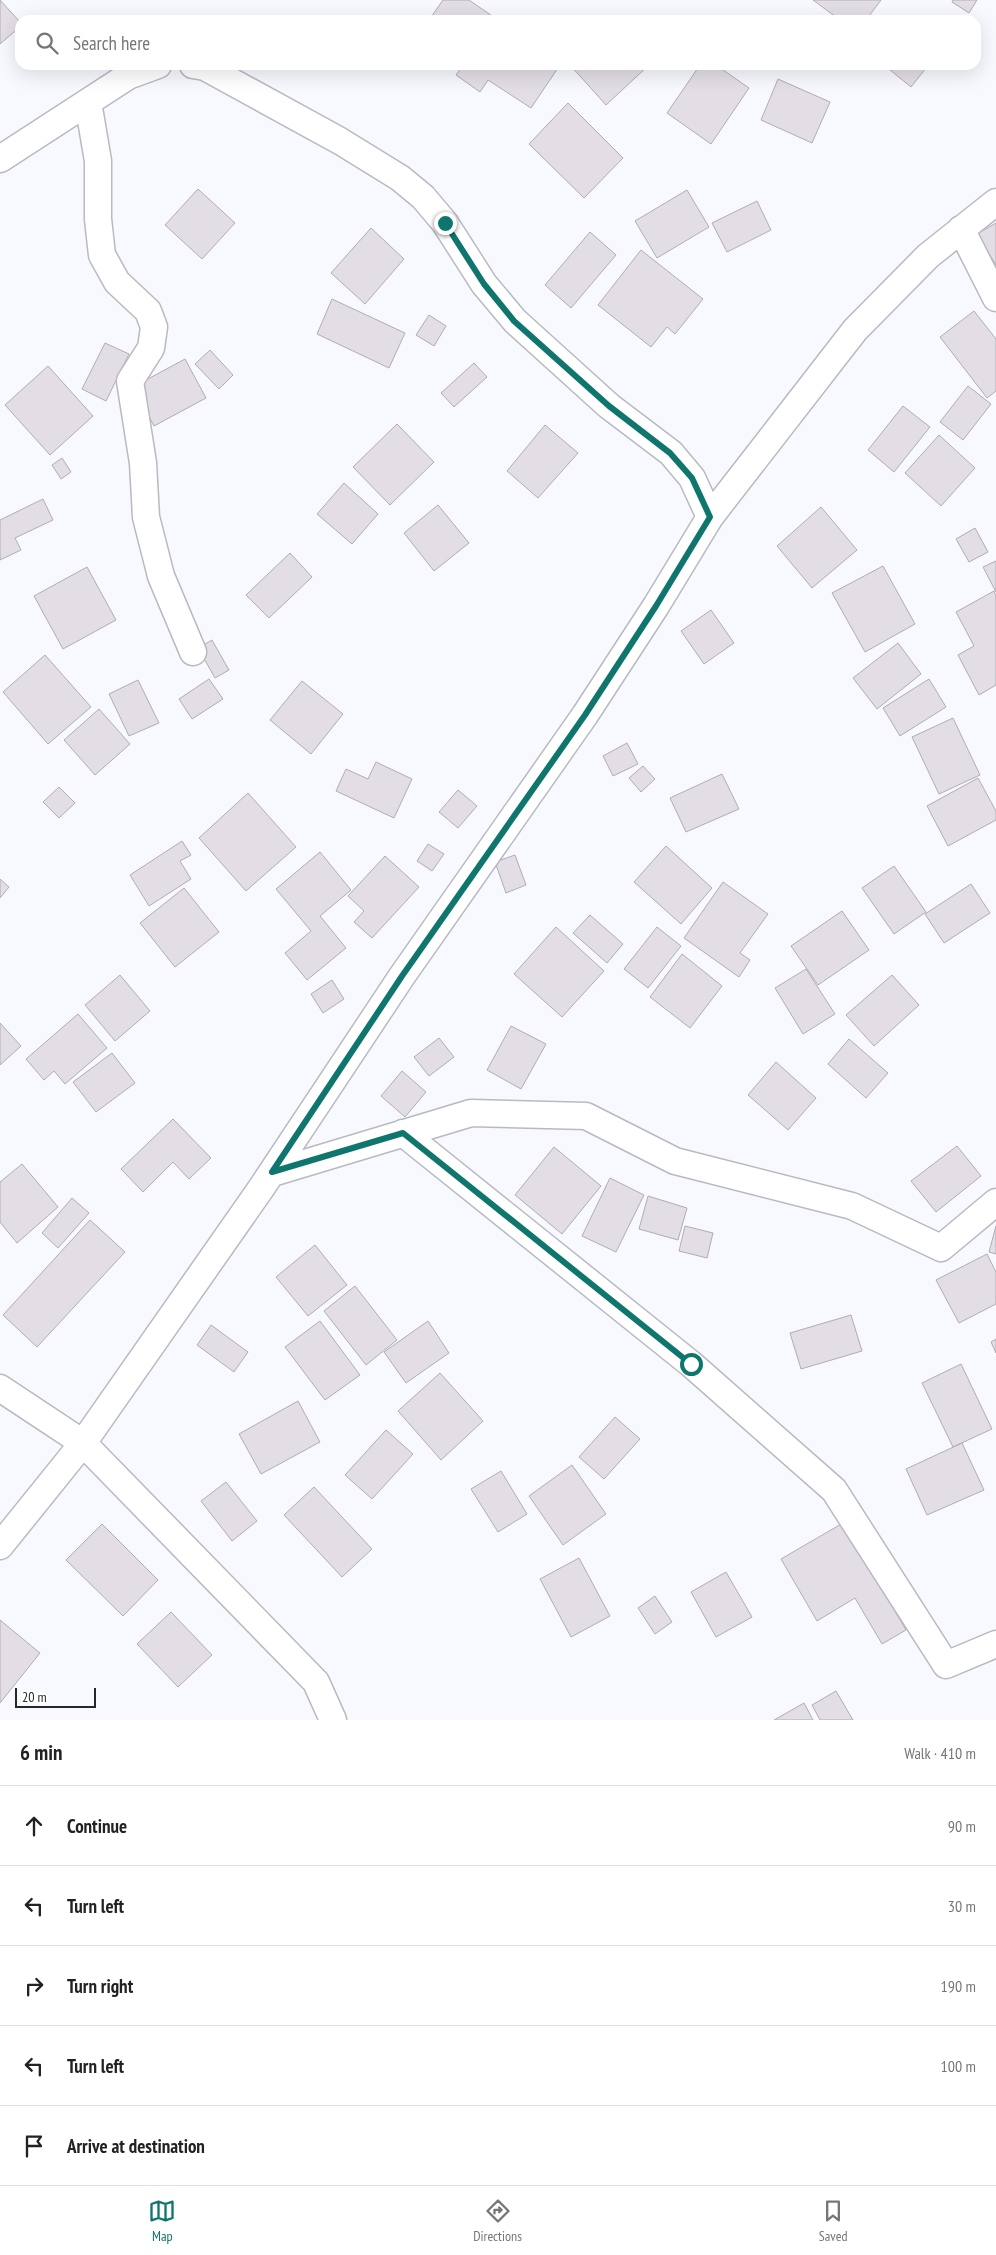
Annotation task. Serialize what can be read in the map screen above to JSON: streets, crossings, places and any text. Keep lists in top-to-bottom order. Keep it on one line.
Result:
{"scale_bar":"20 m","page":{"search":"Search here","scale":"20 m","heading":["6 min","Walk · 410 m"],"list":[["Continue","90 m"],["Turn left","30 m"],["Turn right","190 m"],["Turn left","100 m"],"Arrive at destination"],"nav":["Map","Directions","Saved"]}}
